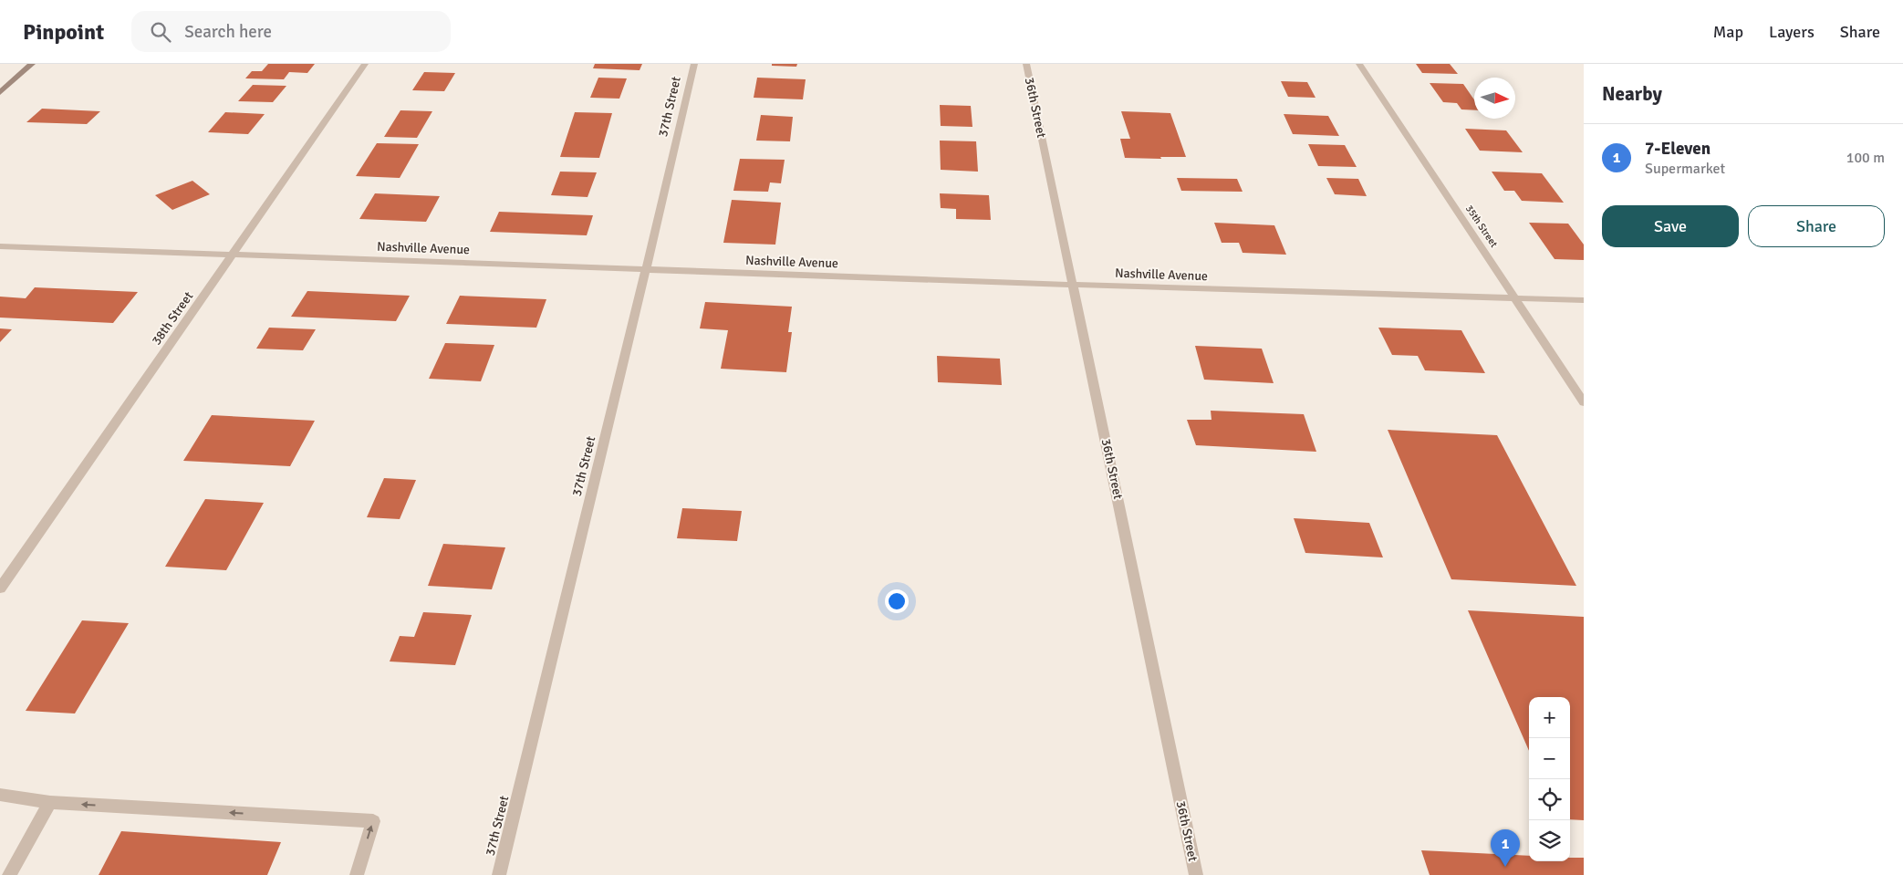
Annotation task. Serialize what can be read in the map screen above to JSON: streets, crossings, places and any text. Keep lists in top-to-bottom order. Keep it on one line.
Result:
{"streets":{"street":["37th Street","36th Street","35th Street","Nashville Avenue","38th Street"]},"crossings":[["37th Street","Nashville Avenue"],["36th Street","Nashville Avenue"],["35th Street","Nashville Avenue"],["Nashville Avenue","38th Street"]],"north":"right","page":{"header":"Pinpoint","search":"Search here","nav":["Map","Layers","Share"],"heading":"Nearby","list":[{"mark":"1","name":"7-Eleven","note":"Supermarket","value":"100 m"}],"buttons":["Save","Share"],"map_buttons":["+","−"],"pins":"1"}}
